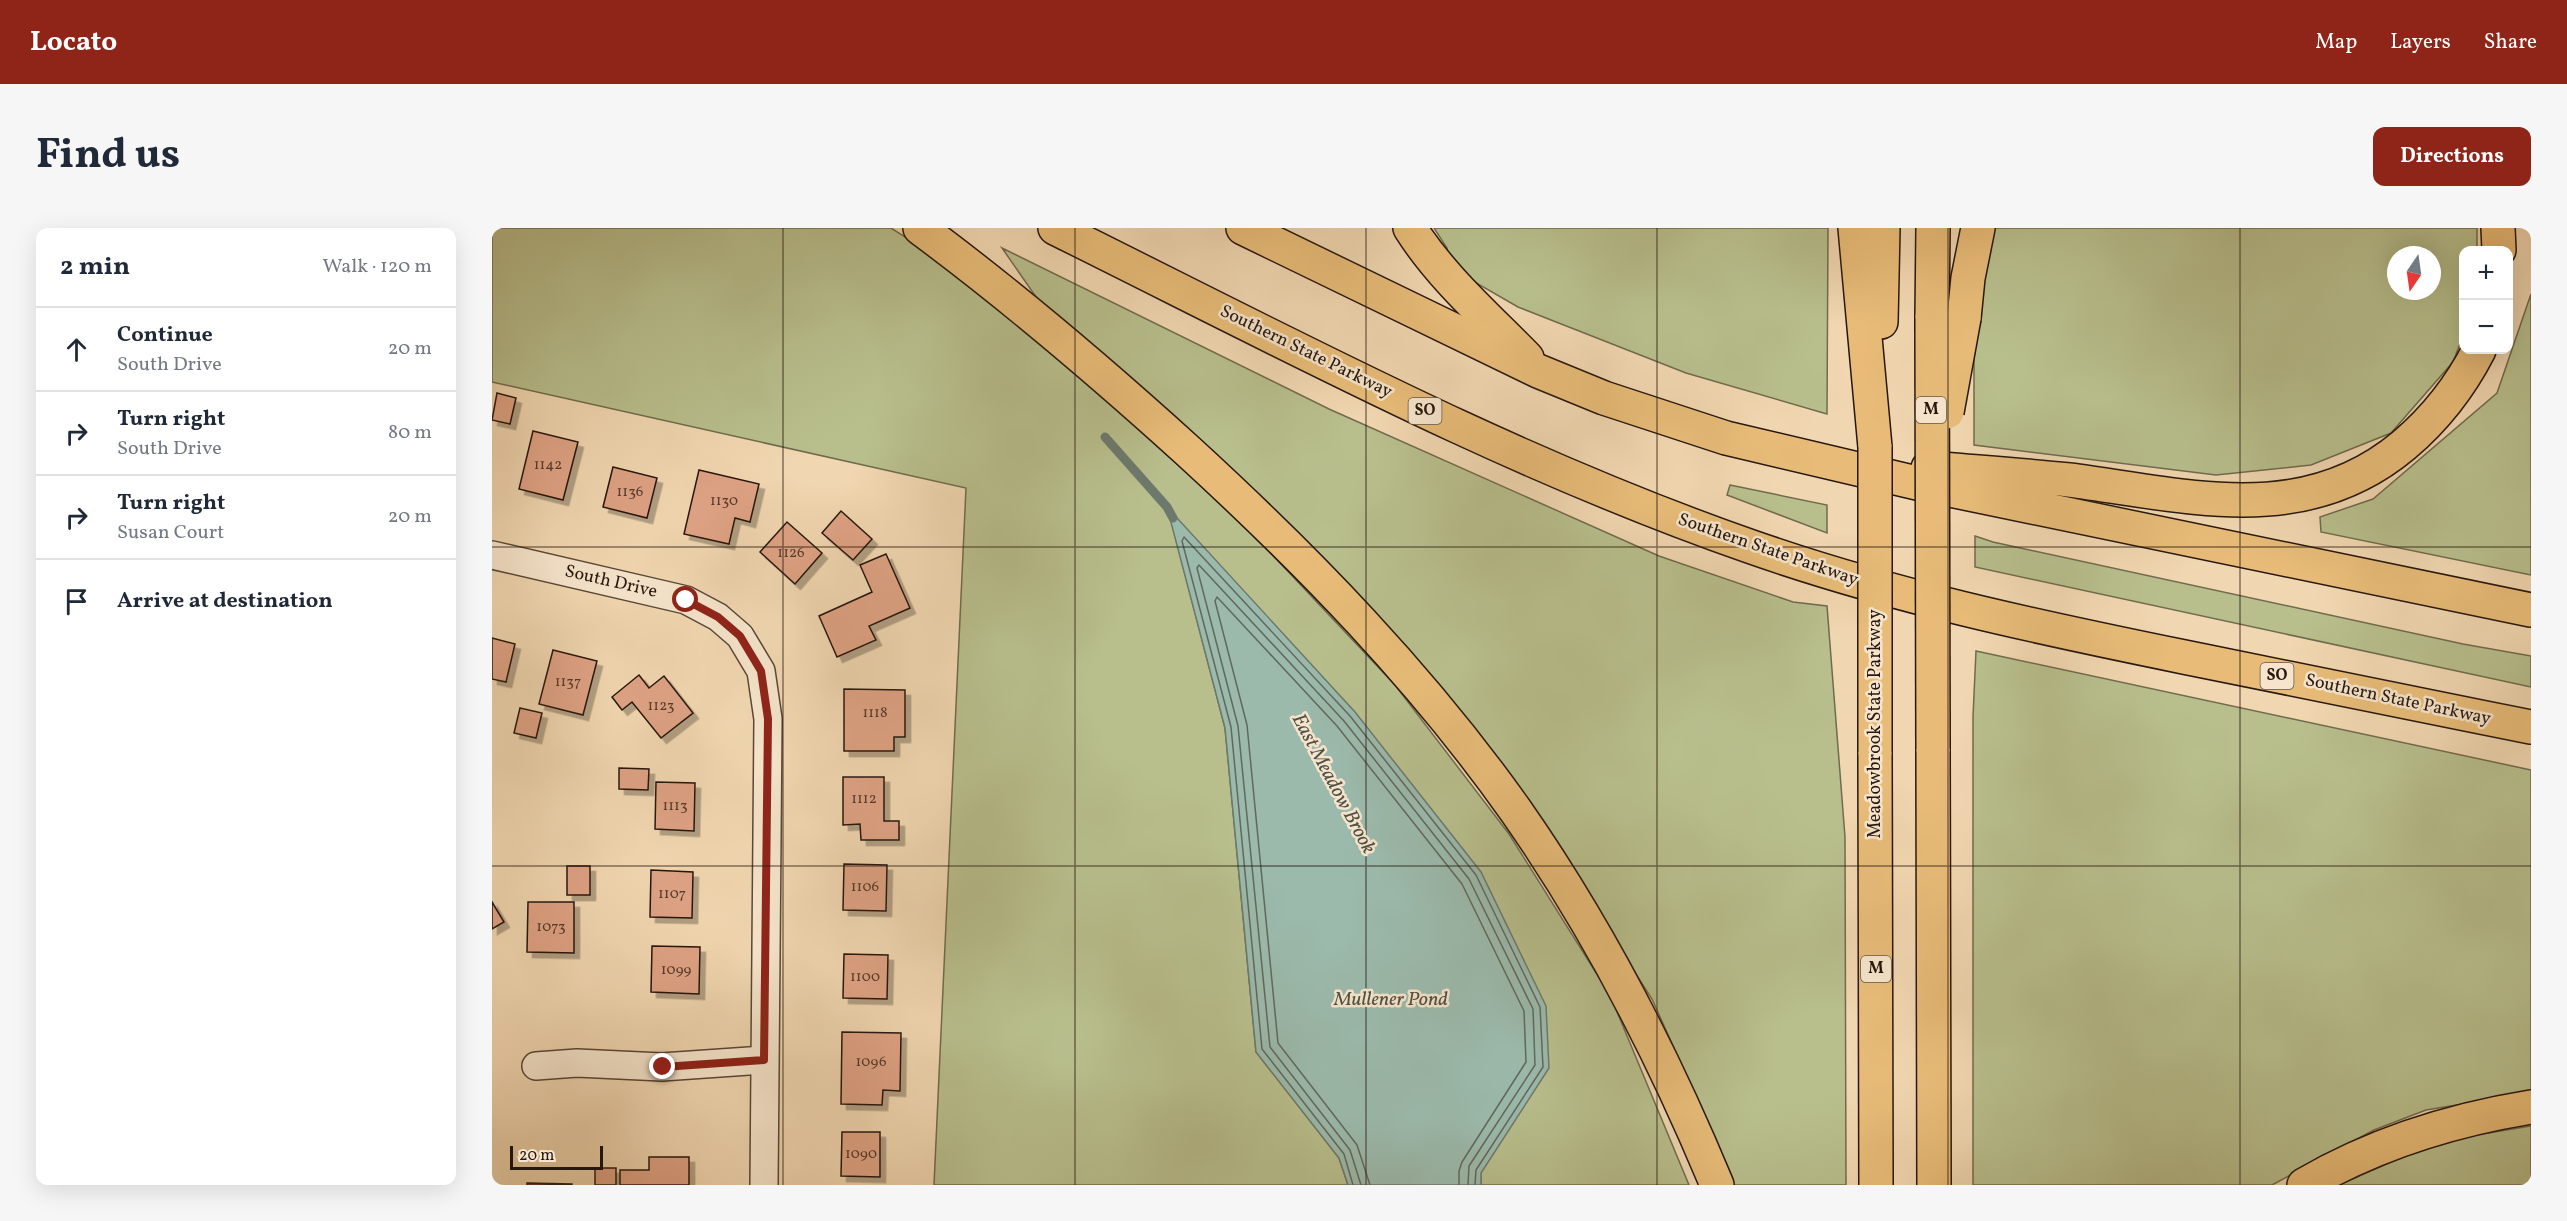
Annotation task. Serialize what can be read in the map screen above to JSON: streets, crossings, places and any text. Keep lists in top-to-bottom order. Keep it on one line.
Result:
{"streets":{"highway":["Southern State Parkway","M","SO","Meadowbrook State Parkway"],"street":["South Drive"]},"water":["East Meadow Brook","Mullener Pond"],"house_numbers":["1142","1136","1130","1126","1137","1123","1118","1112","1113","1106","1107","1073","1099","1100","1096","1090"],"scale_bar":"20 m","north":"bottom","page":{"header":"Locato","nav":["Map","Layers","Share"],"title":"Find us","buttons":"Directions","heading":["2 min","Walk · 120 m"],"map_buttons":["+","−"],"list":[["Continue","South Drive","20 m"],["Turn right","South Drive","80 m"],["Turn right","Susan Court","20 m"],"Arrive at destination"],"scale":"20 m"}}
